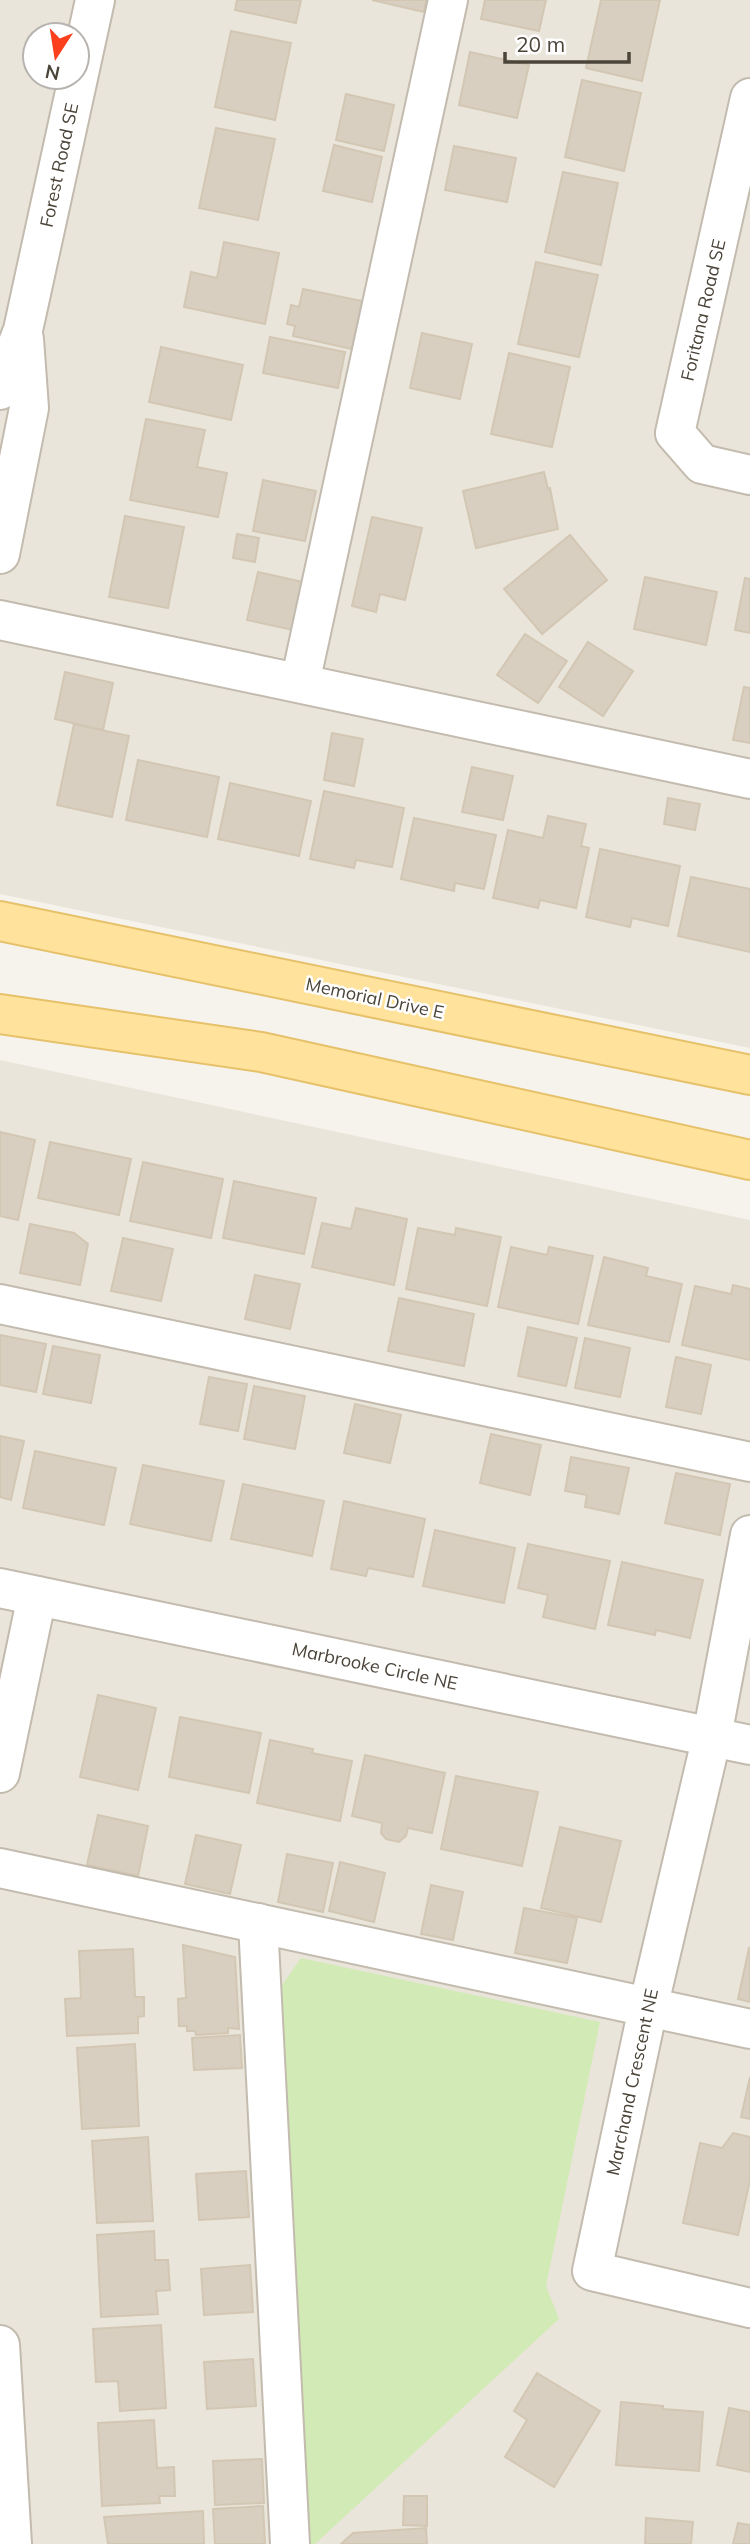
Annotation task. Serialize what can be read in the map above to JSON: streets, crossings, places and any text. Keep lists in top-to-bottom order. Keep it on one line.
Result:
{"streets":{"main road":["Memorial Drive E"],"street":["Forest Road SE","Foritana Road SE","Marbrooke Circle NE","Marchand Crescent NE"]},"crossings":[["Marbrooke Circle NE","Marchand Crescent NE"]],"scale_bar":"20 m","north":"bottom"}
